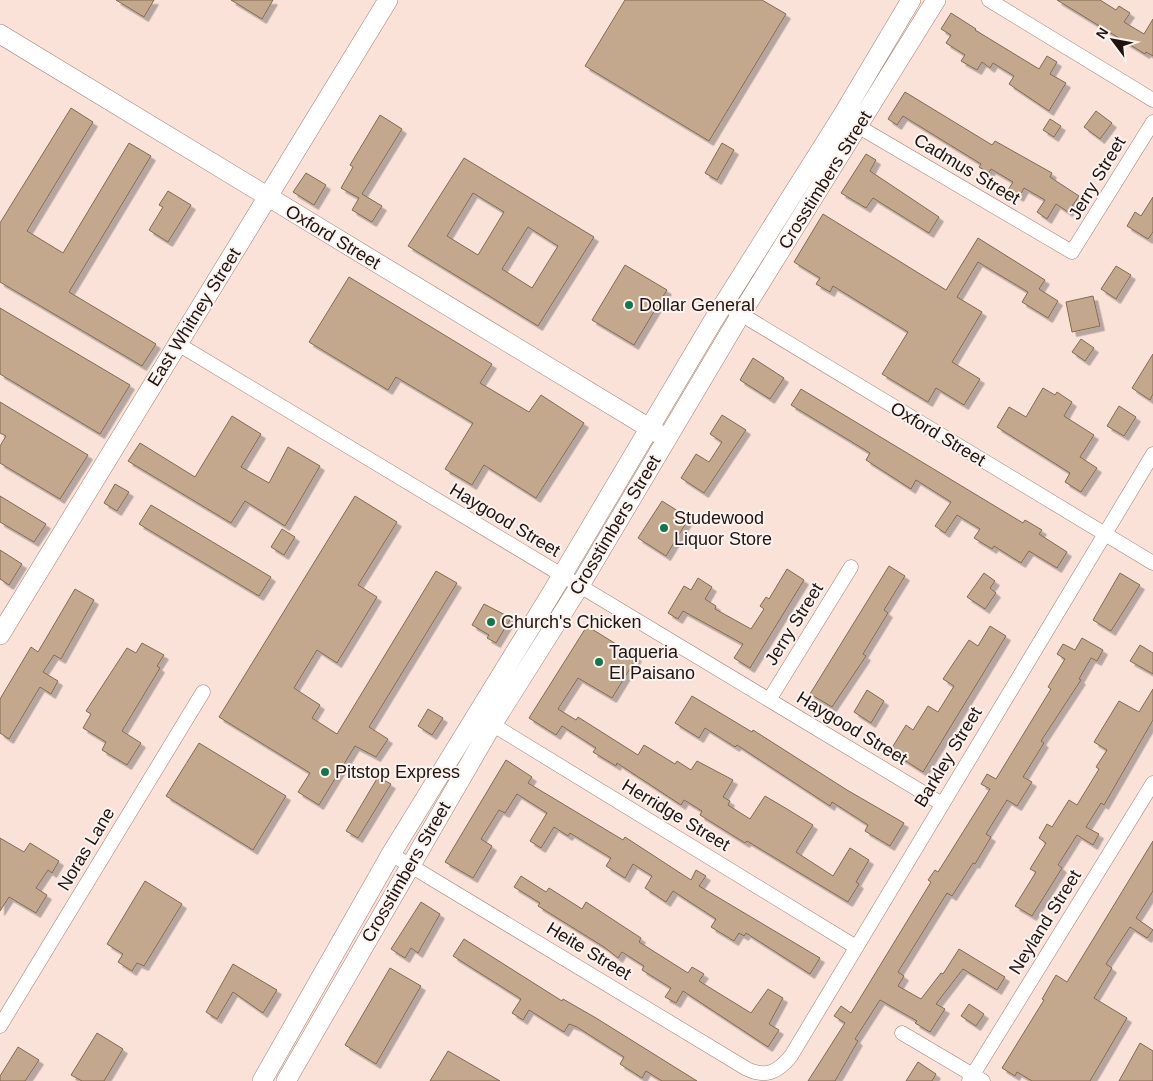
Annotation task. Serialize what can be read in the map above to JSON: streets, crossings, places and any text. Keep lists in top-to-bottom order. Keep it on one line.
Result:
{"streets":{"main road":["Crosstimbers Street","Oxford Street","East Whitney Street"],"street":["Cadmus Street","Jerry Street","Haygood Street","Barkley Street","Herridge Street","Noras Lane","Neyland Street","Heite Street"]},"crossings":[["Cadmus Street","Jerry Street"],["Cadmus Street","Crosstimbers Street"],["Jerry Street","Haygood Street"],["Crosstimbers Street","Oxford Street"],["Crosstimbers Street","Haygood Street"],["Crosstimbers Street","Herridge Street"],["Crosstimbers Street","Heite Street"],["Oxford Street","East Whitney Street"],["Oxford Street","Barkley Street"],["East Whitney Street","Haygood Street"],["Haygood Street","Barkley Street"],["Barkley Street","Herridge Street"],["Barkley Street","Heite Street"]],"places":["Dollar General","Studewood Liquor Store","Church's Chicken","Taqueria El Paisano","Pitstop Express"],"north":"top left"}
